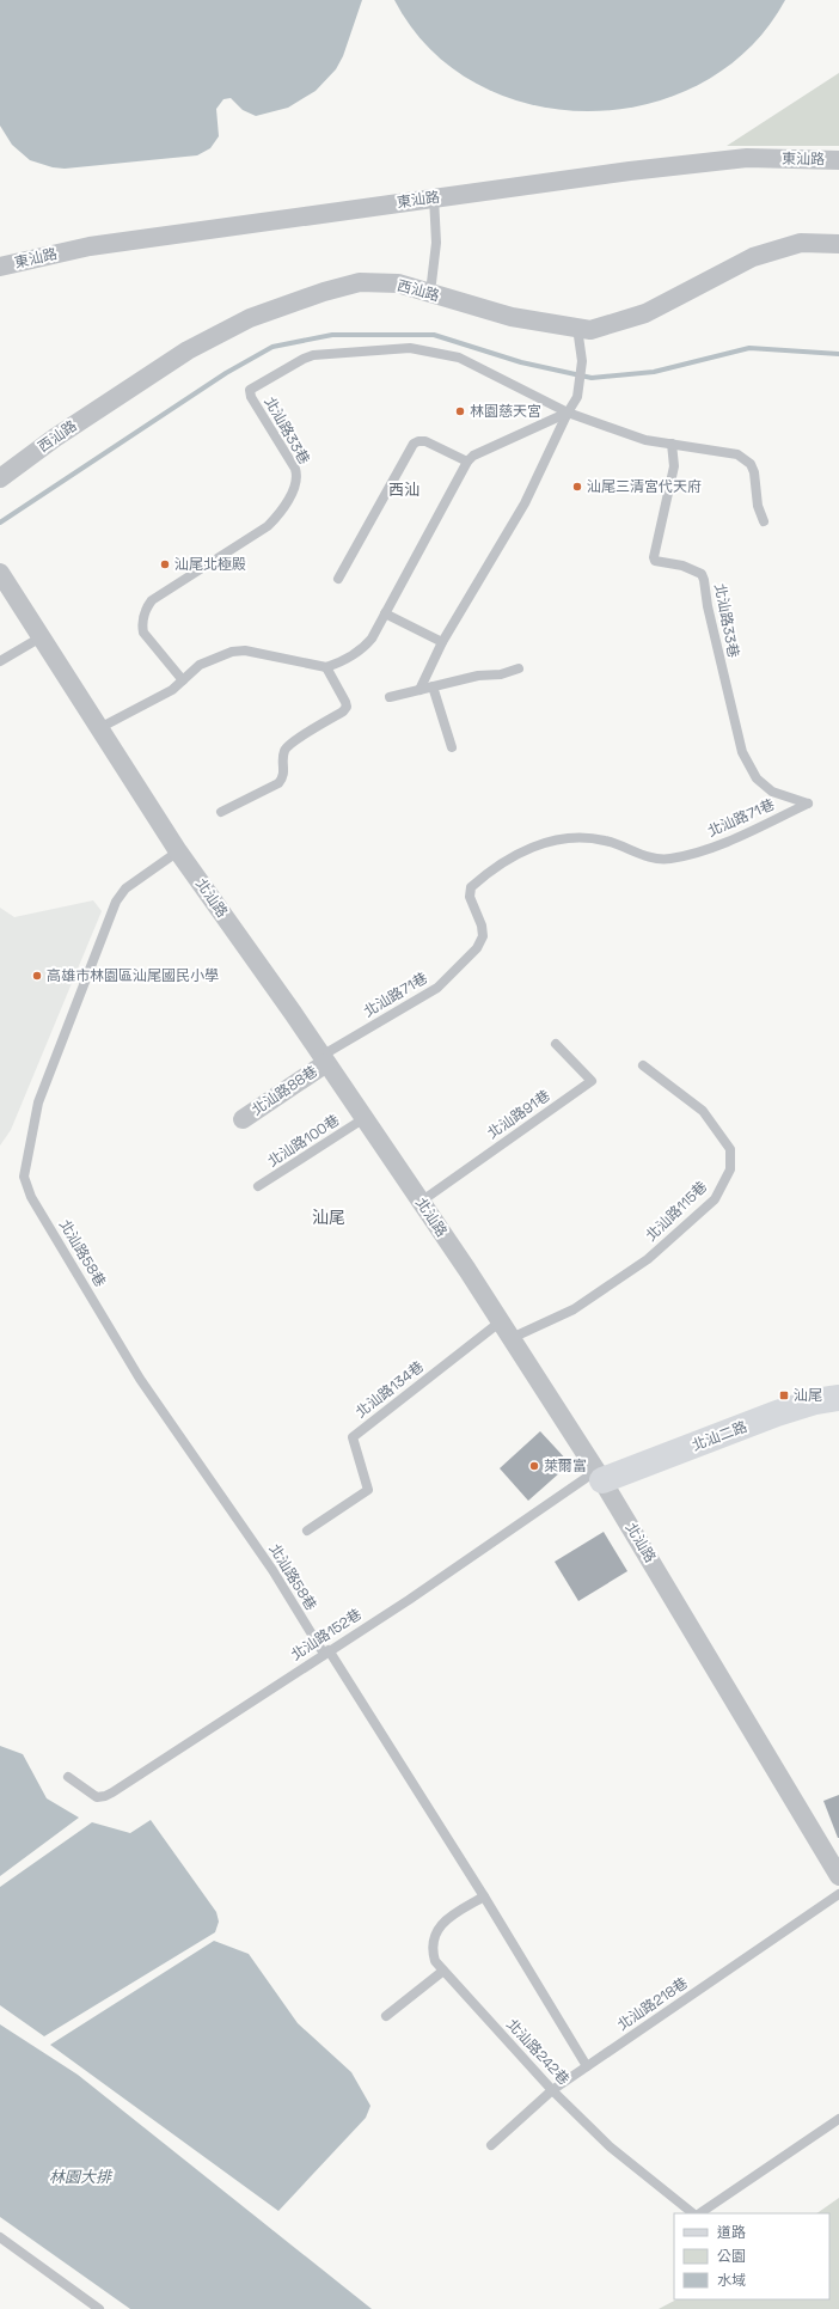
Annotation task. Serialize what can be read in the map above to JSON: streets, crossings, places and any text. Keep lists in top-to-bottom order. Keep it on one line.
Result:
{"streets":{"street":["東汕路","西汕路","北汕路","北汕路88巷","北汕二路"],"lane":["北汕路33巷","北汕路71巷","北汕路91巷","北汕路100巷","北汕路115巷","北汕路58巷","北汕路134巷","北汕路152巷","北汕路218巷","北汕路242巷"]},"crossings":[["北汕路33巷","北汕路71巷"],["北汕路71巷","北汕路"],["北汕路71巷","北汕路88巷"],["北汕路","北汕路88巷"],["北汕路","北汕路91巷"],["北汕路","北汕路100巷"],["北汕路","北汕路115巷"],["北汕路","北汕路58巷"],["北汕路","北汕路134巷"],["北汕路","北汕二路"],["北汕路","北汕路152巷"],["北汕路58巷","北汕路152巷"],["北汕路58巷","北汕路218巷"],["北汕路58巷","北汕路242巷"],["北汕二路","北汕路152巷"],["北汕路218巷","北汕路242巷"]],"districts":["西汕","汕尾"],"water":["林園大排"],"places":{"other":["林園慈天宮","汕尾三清宮代天府","汕尾北極殿","高雄市林園區汕尾國民小學","萊爾富"],"transit":["汕尾"]},"legend":["道路","公園","水域"]}
